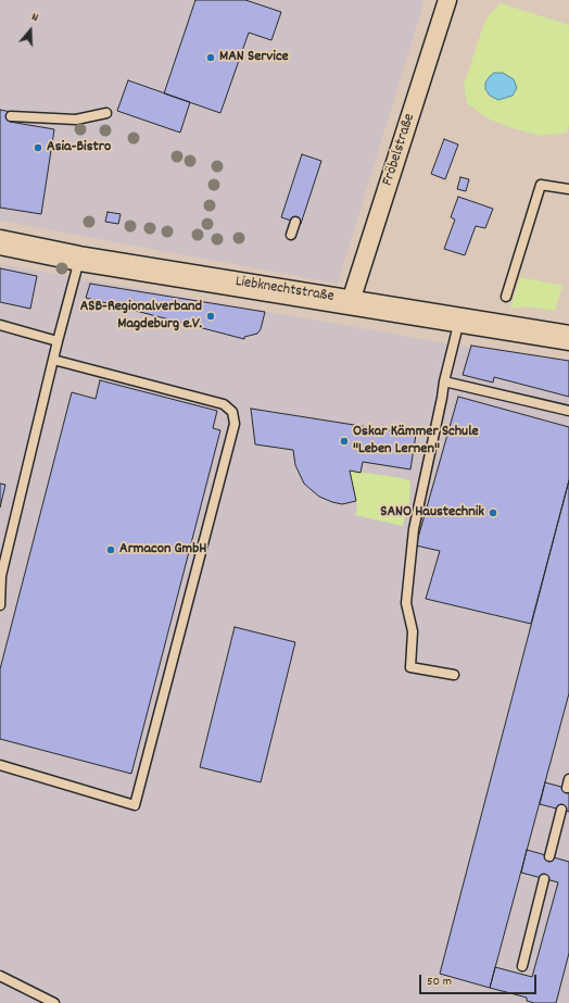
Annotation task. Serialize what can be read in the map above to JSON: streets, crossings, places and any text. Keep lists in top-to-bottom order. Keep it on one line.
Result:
{"streets":{"street":["Fröbelstraße","Liebknechtstraße"]},"crossings":[["Fröbelstraße","Liebknechtstraße"]],"places":["MAN Service","Asia-Bistro","ASB-Regionalverband Magdeburg e.V.","Oskar Kämmer Schule \"Leben Lernen\"","SANO Haustechnik","Armacon GmbH"],"scale_bar":"50 m","north":"top"}
